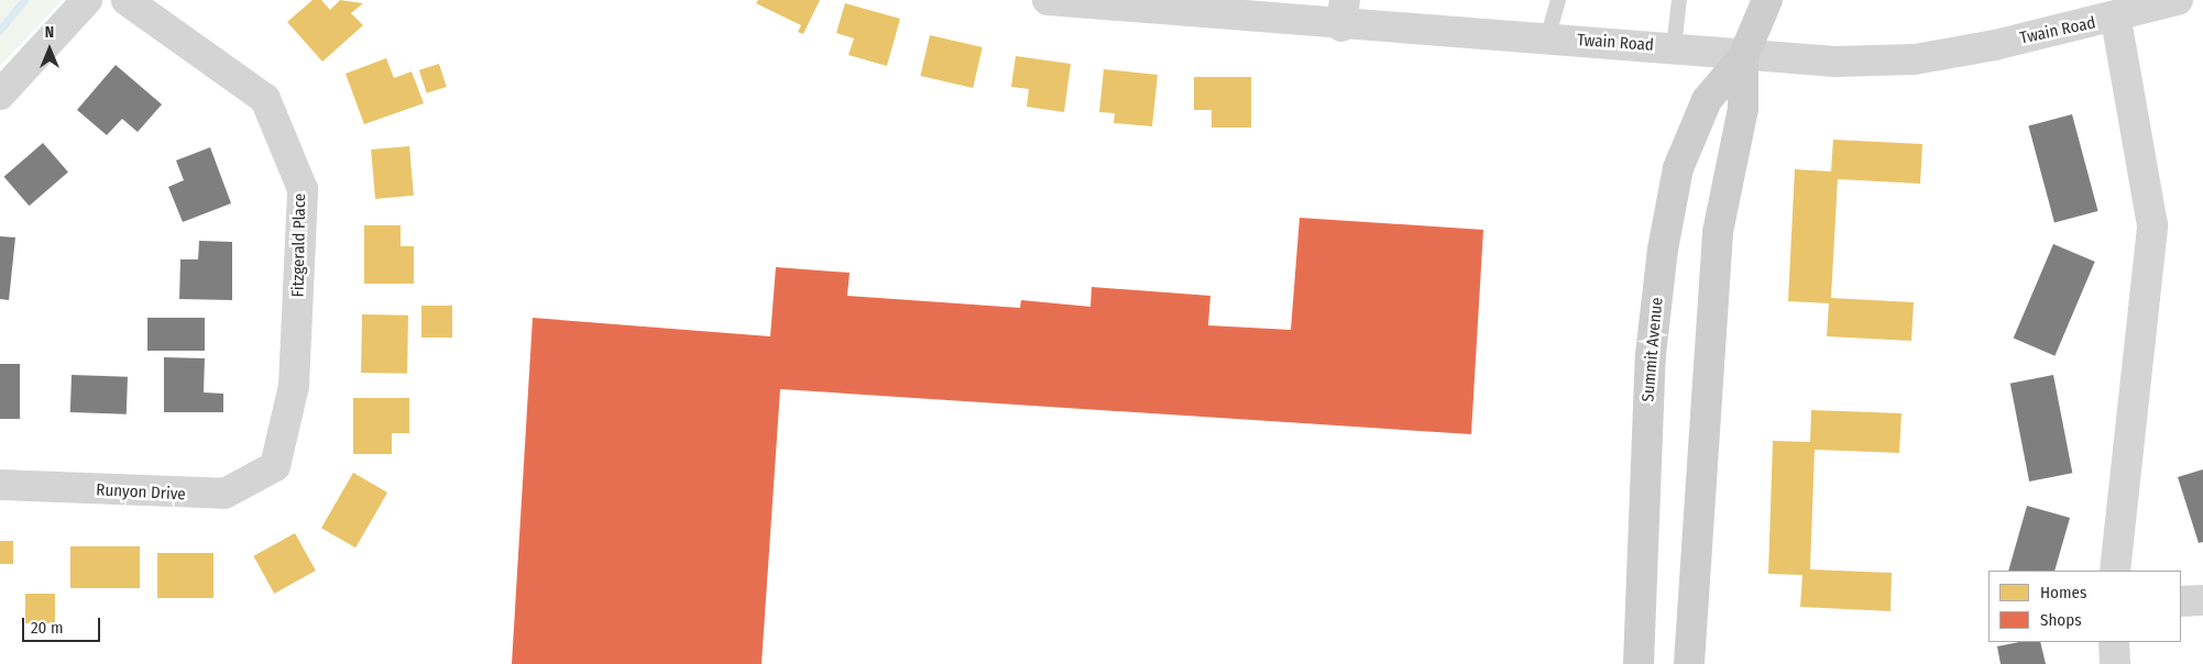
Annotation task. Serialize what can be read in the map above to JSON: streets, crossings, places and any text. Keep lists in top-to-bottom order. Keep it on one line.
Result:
{"streets":{"main road":["Summit Avenue"],"street":["Twain Road","Fitzgerald Place","Runyon Drive"]},"crossings":[["Twain Road","Summit Avenue"],["Fitzgerald Place","Runyon Drive"]],"legend":["Homes","Shops"],"scale_bar":"20 m","north":"top"}
